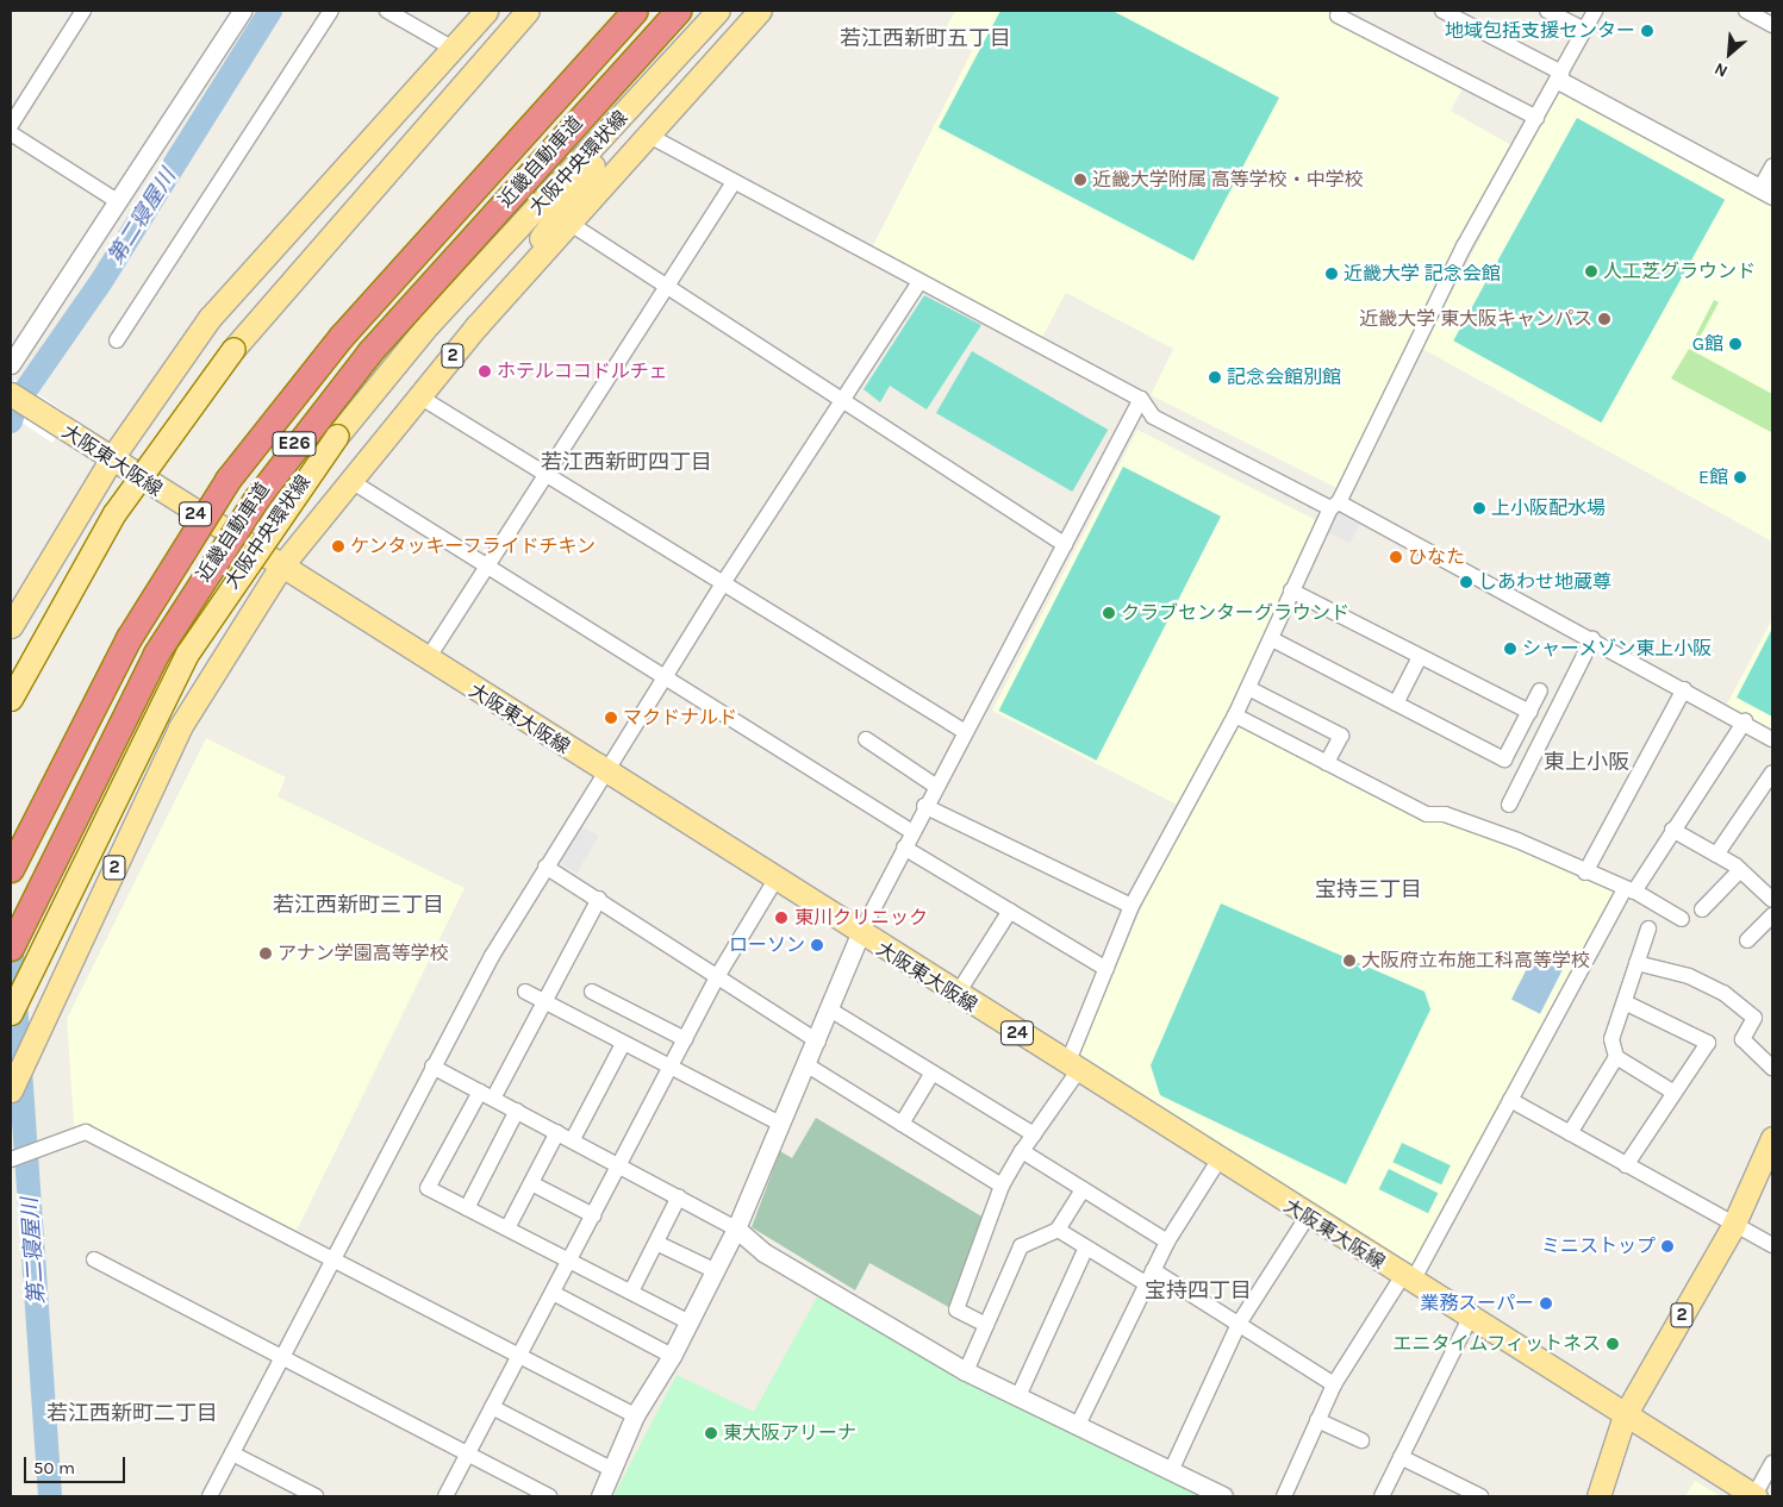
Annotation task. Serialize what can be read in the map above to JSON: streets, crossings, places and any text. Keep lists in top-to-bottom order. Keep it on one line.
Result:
{"streets":{"highway":["近畿自動車道","E26"],"main road":["大阪中央環状線","2","大阪東大阪線","24"]},"crossings":[["2","大阪東大阪線"]],"districts":["若江西新町五丁目","若江西新町四丁目","東上小阪","宝持三丁目","若江西新町三丁目","宝持四丁目","若江西新町二丁目"],"water":["第二寝屋川"],"places":["地域包括支援センター","近畿大学附属 高等学校・中学校","人工芝グラウンド","近畿大学 記念会館","近畿大学 東大阪キャンパス","G館","ホテルココドルチェ","記念会館別館","E館","上小阪配水場","ケンタッキーフライドチキン","ひなた","しあわせ地蔵尊","クラブセンターグラウンド","シャーメゾン東上小阪","マクドナルド","東川クリニック","ローソン","アナン学園高等学校","大阪府立布施工科高等学校","ミニストップ","業務スーパー","エニタイムフィットネス","東大阪アリーナ"],"scale_bar":"50 m","north":"bottom left"}
